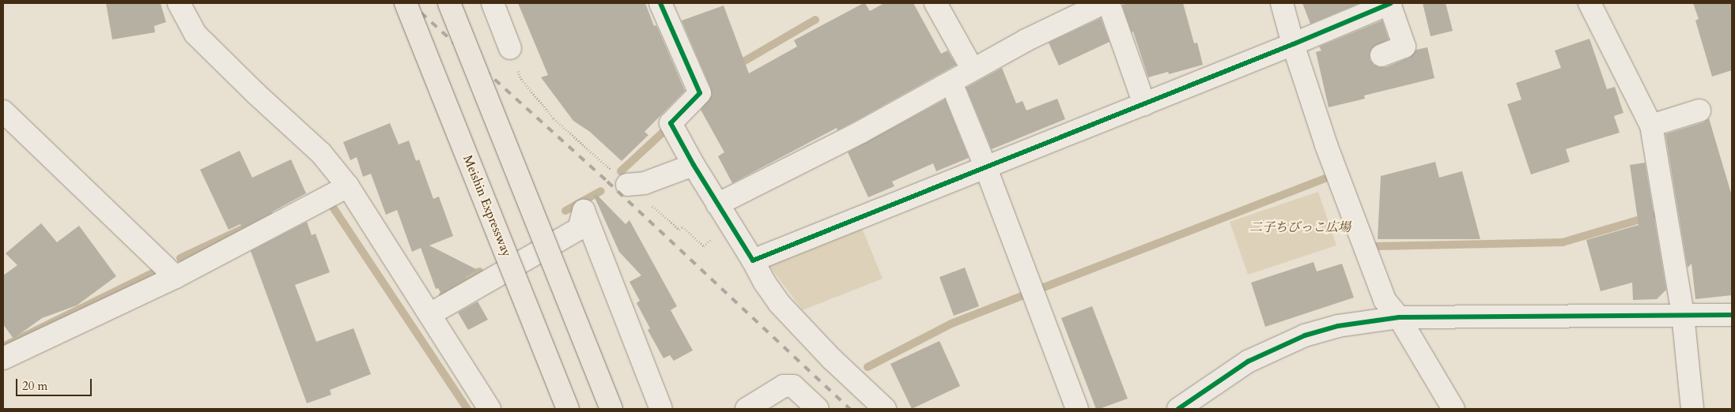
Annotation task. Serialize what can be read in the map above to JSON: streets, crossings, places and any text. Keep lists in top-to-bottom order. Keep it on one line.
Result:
{"streets":{"highway":["Meishin Expressway"]},"parks":["二子ちびっこ広場"],"scale_bar":"20 m"}
